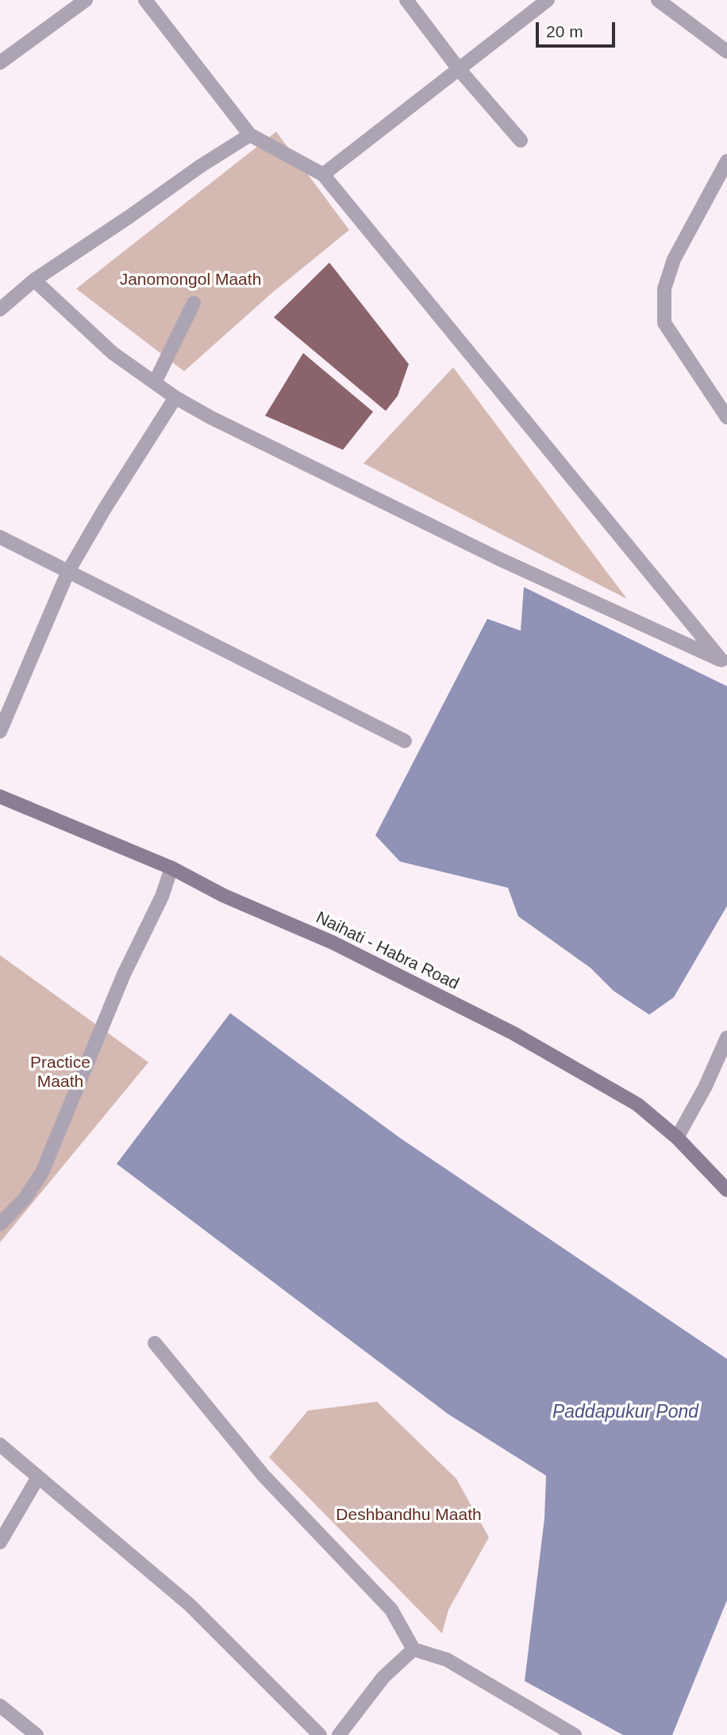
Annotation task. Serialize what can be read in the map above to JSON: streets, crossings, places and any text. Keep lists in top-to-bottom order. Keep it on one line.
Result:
{"streets":{"main road":["Naihati - Habra Road"]},"water":["Paddapukur Pond"],"parks":["Janomongol Maath","Practice Maath","Deshbandhu Maath"],"scale_bar":"20 m"}
